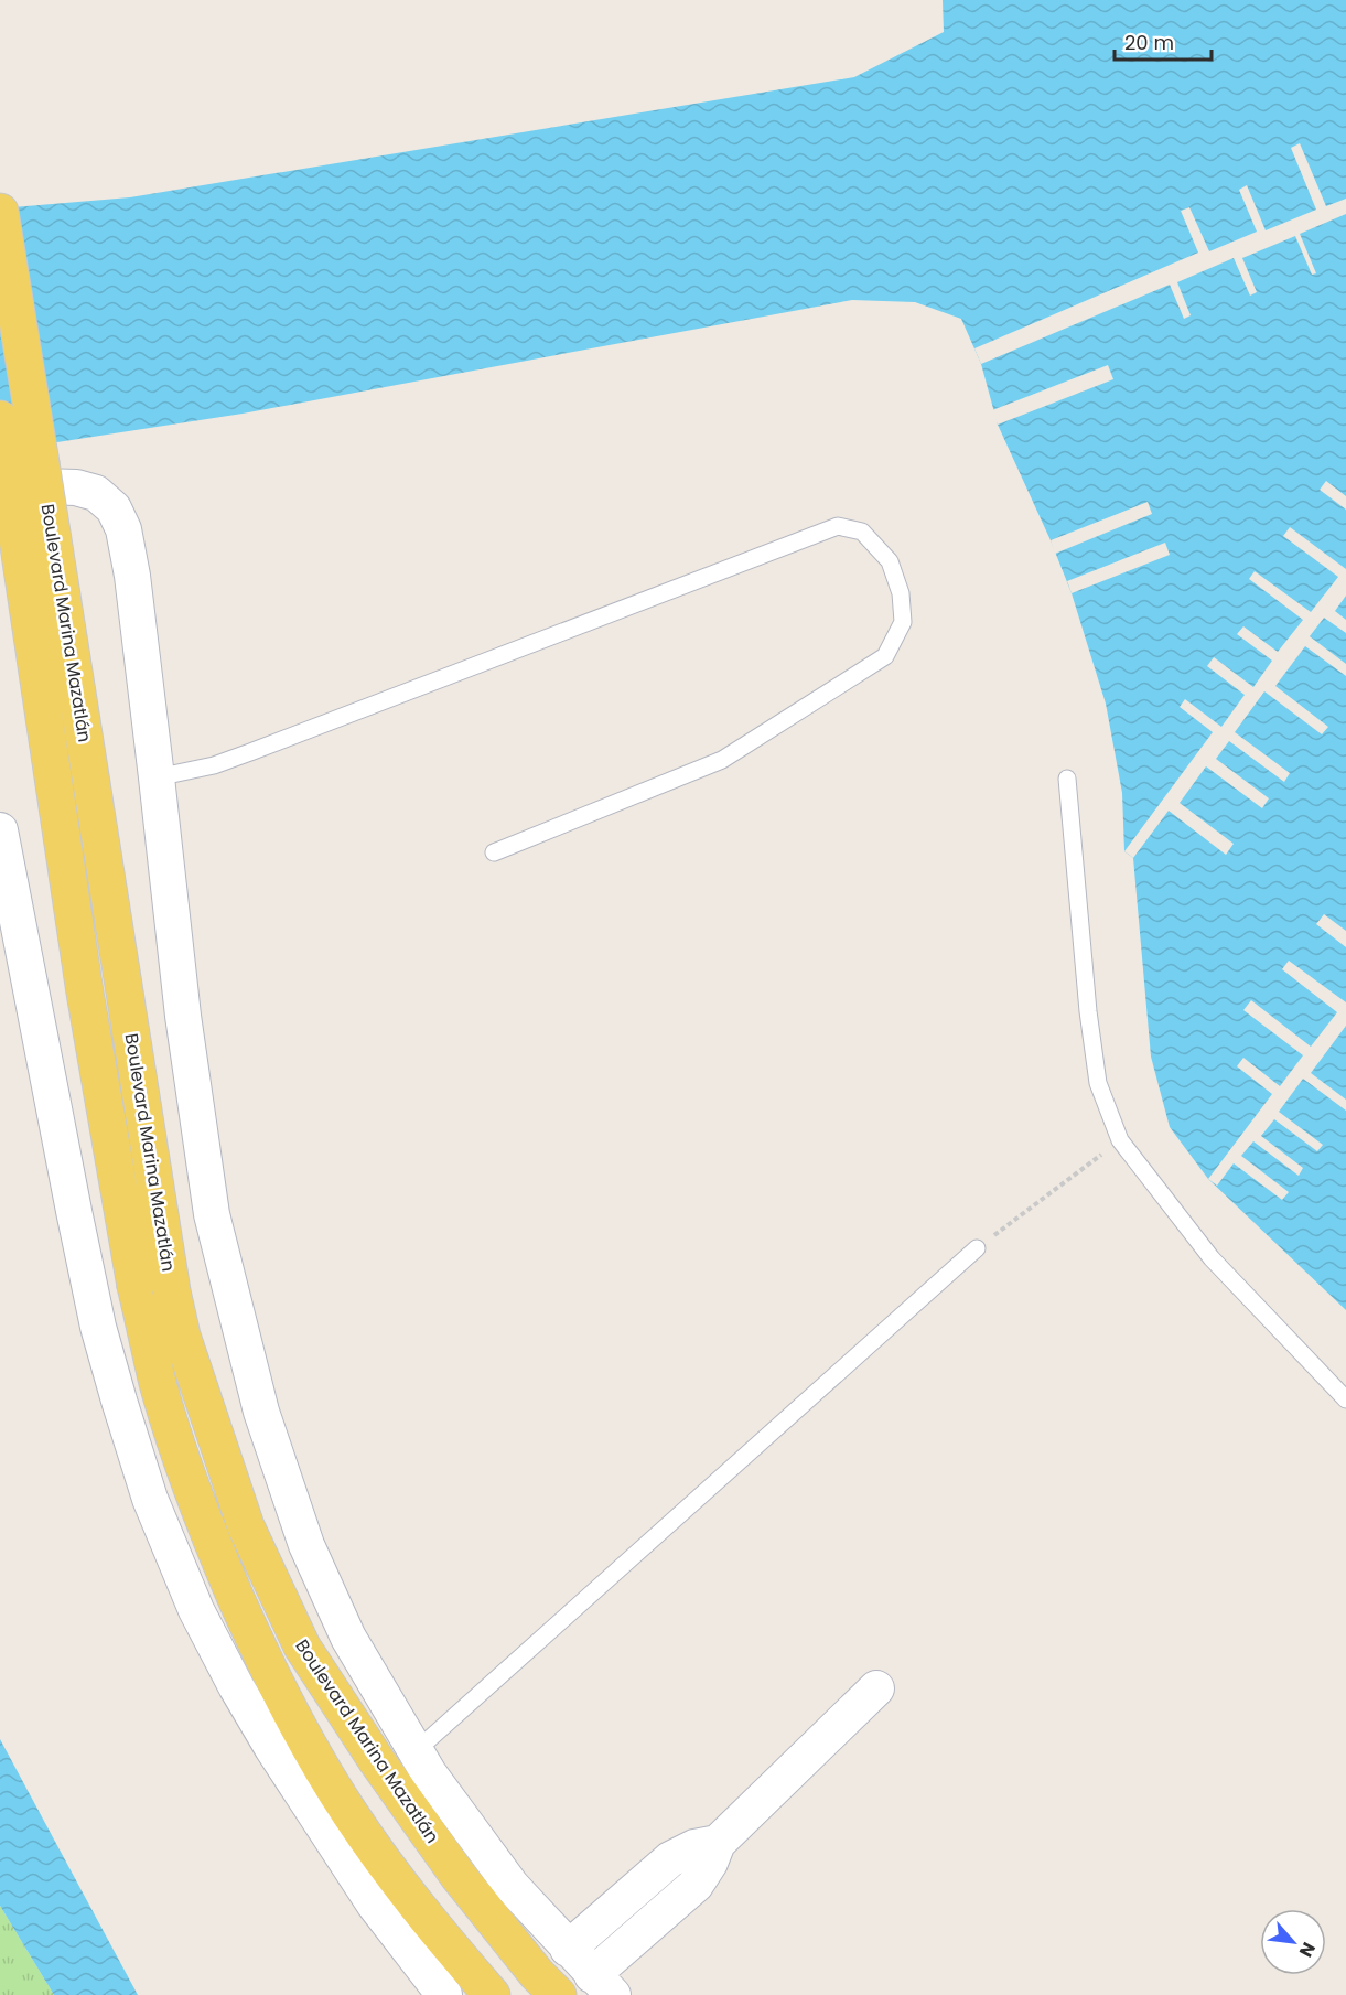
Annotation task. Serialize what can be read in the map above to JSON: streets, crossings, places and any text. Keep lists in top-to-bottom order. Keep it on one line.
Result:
{"streets":{"main road":["Boulevard Marina Mazatlán"]},"scale_bar":"20 m","north":"bottom right"}
